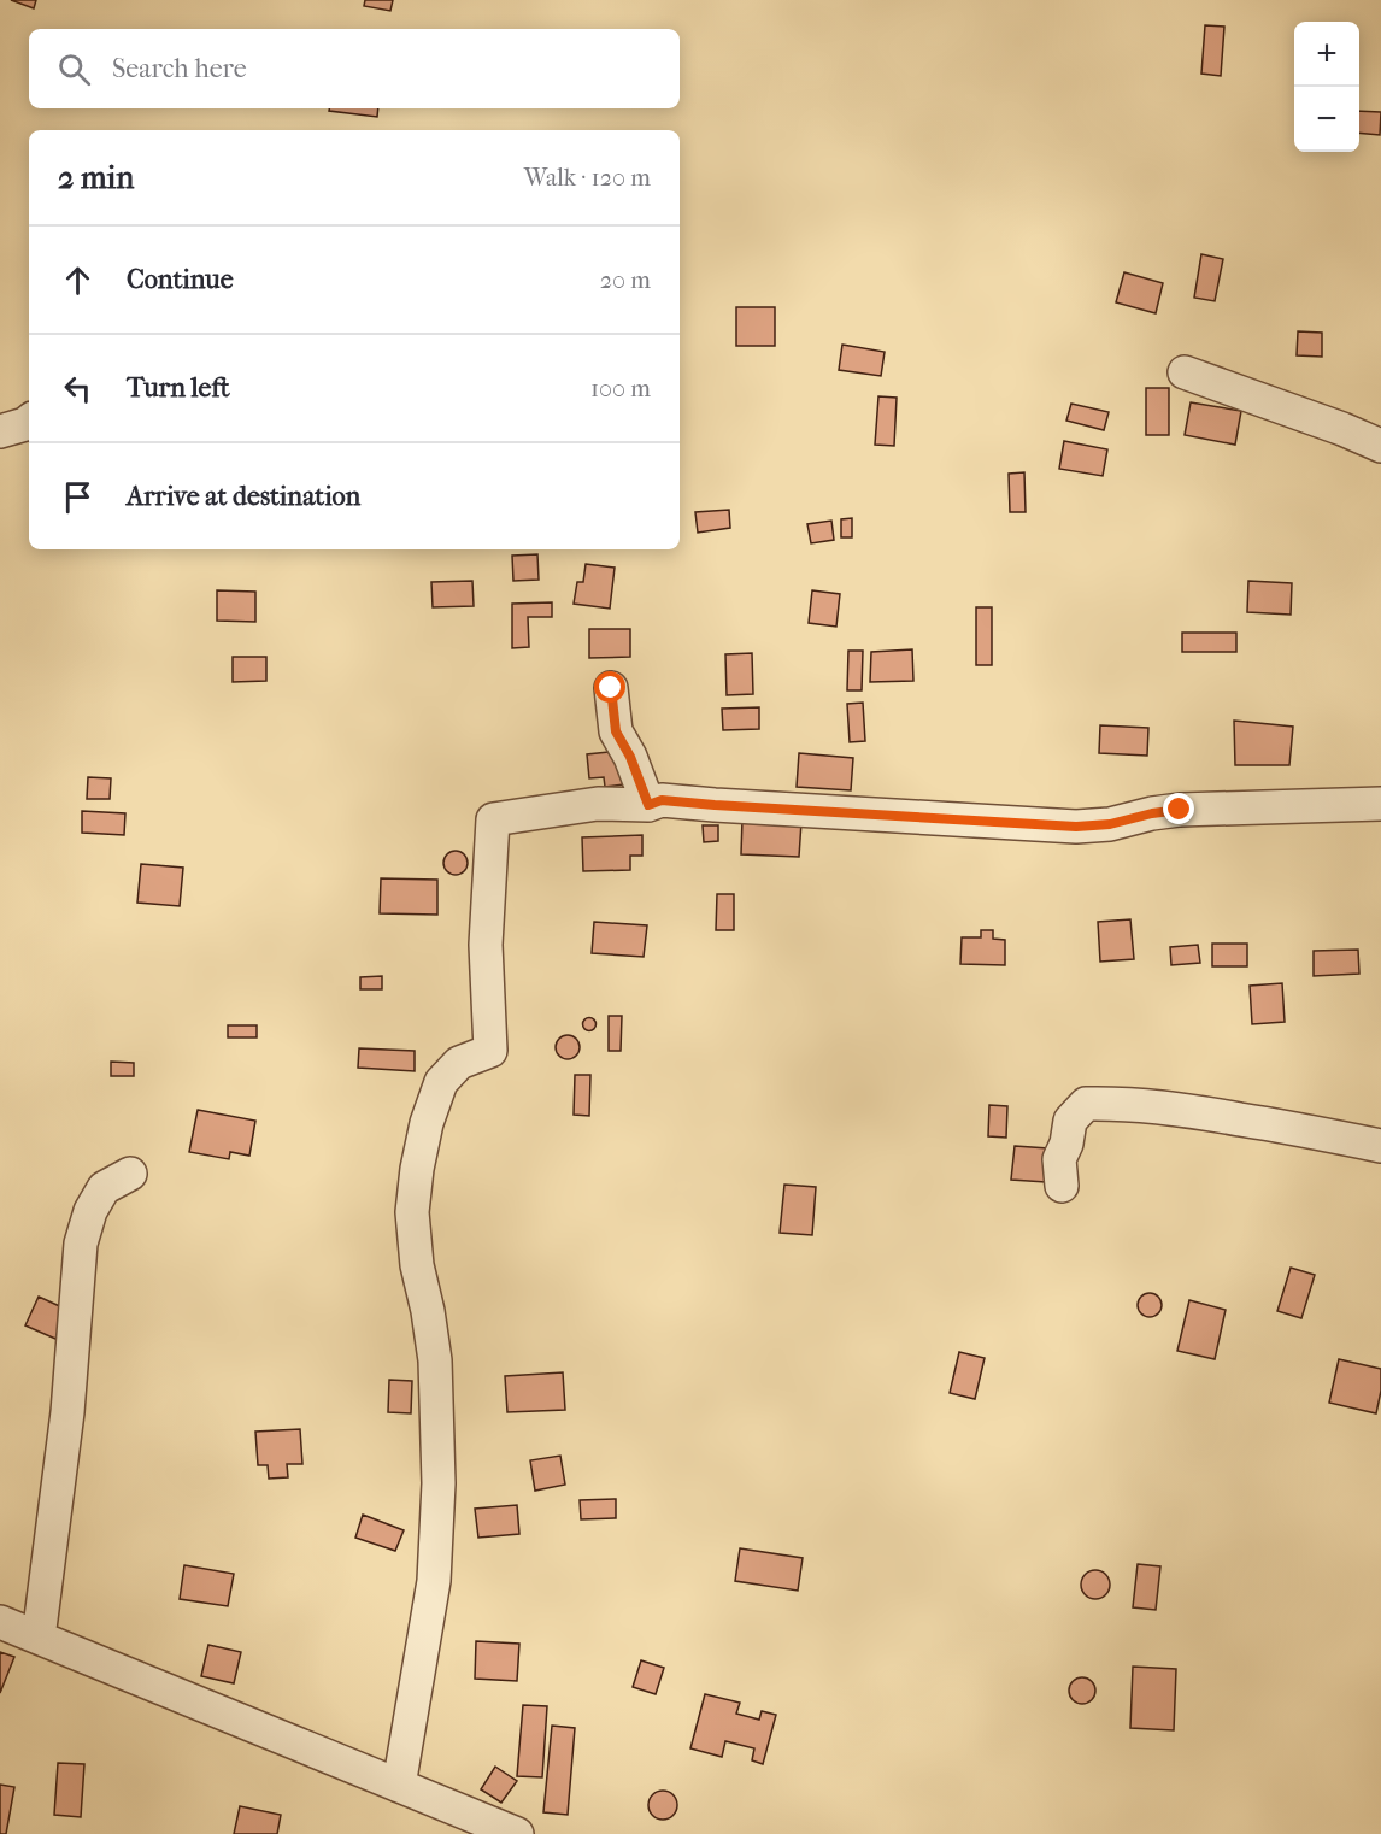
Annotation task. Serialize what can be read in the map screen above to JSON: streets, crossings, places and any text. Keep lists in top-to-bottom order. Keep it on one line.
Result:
{"page":{"map_buttons":["+","−"],"search":"Search here","heading":["2 min","Walk · 120 m"],"list":[["Continue","20 m"],["Turn left","100 m"],"Arrive at destination"]}}
